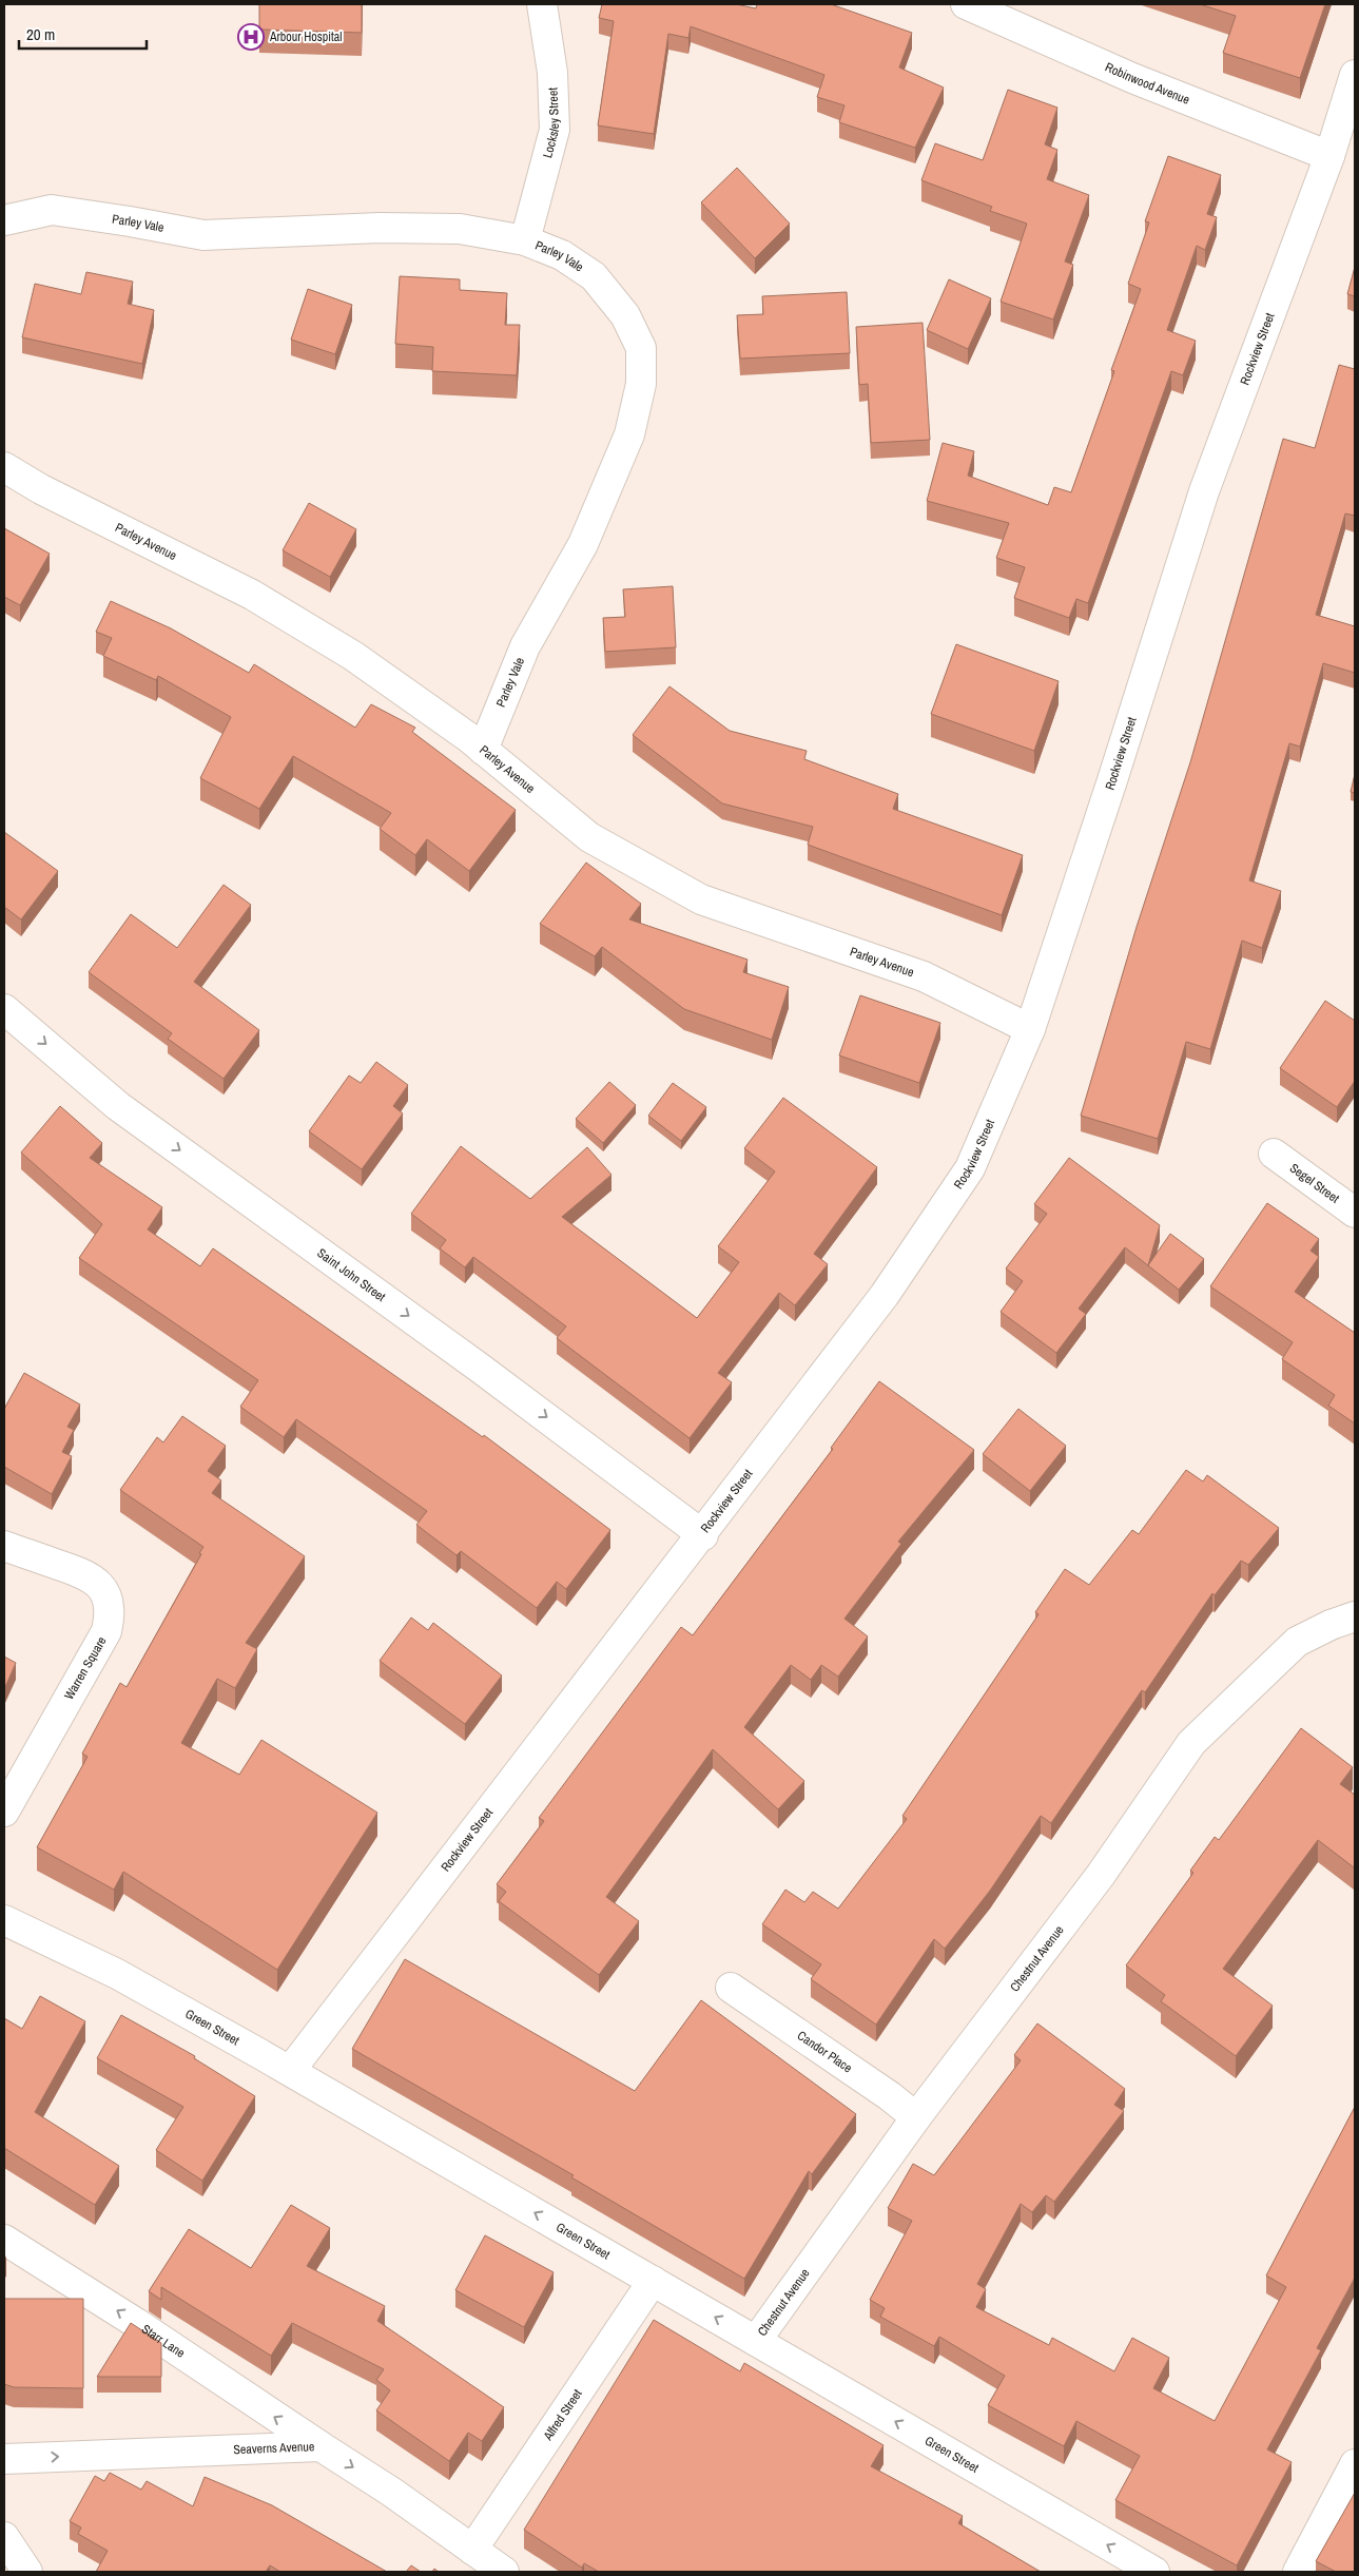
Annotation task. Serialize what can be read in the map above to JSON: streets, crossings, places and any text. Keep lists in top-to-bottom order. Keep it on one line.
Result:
{"streets":{"street":["Robinwood Avenue","Locksley Street","Parley Vale","Rockview Street","Parley Avenue","Segel Street","Saint John Street","Warren Square","Chestnut Avenue","Green Street","Candor Place","Starr Lane","Alfred Street","Seaverns Avenue"]},"crossings":[["Robinwood Avenue","Rockview Street"],["Locksley Street","Parley Vale"],["Parley Vale","Parley Avenue"],["Rockview Street","Parley Avenue"],["Rockview Street","Saint John Street"],["Rockview Street","Green Street"],["Chestnut Avenue","Green Street"],["Chestnut Avenue","Candor Place"],["Green Street","Alfred Street"],["Starr Lane","Seaverns Avenue"],["Alfred Street","Seaverns Avenue"]],"one_way":["Saint John Street","Green Street","Starr Lane","Seaverns Avenue"],"places":{"hospital":["Arbour Hospital"]},"scale_bar":"20 m"}
